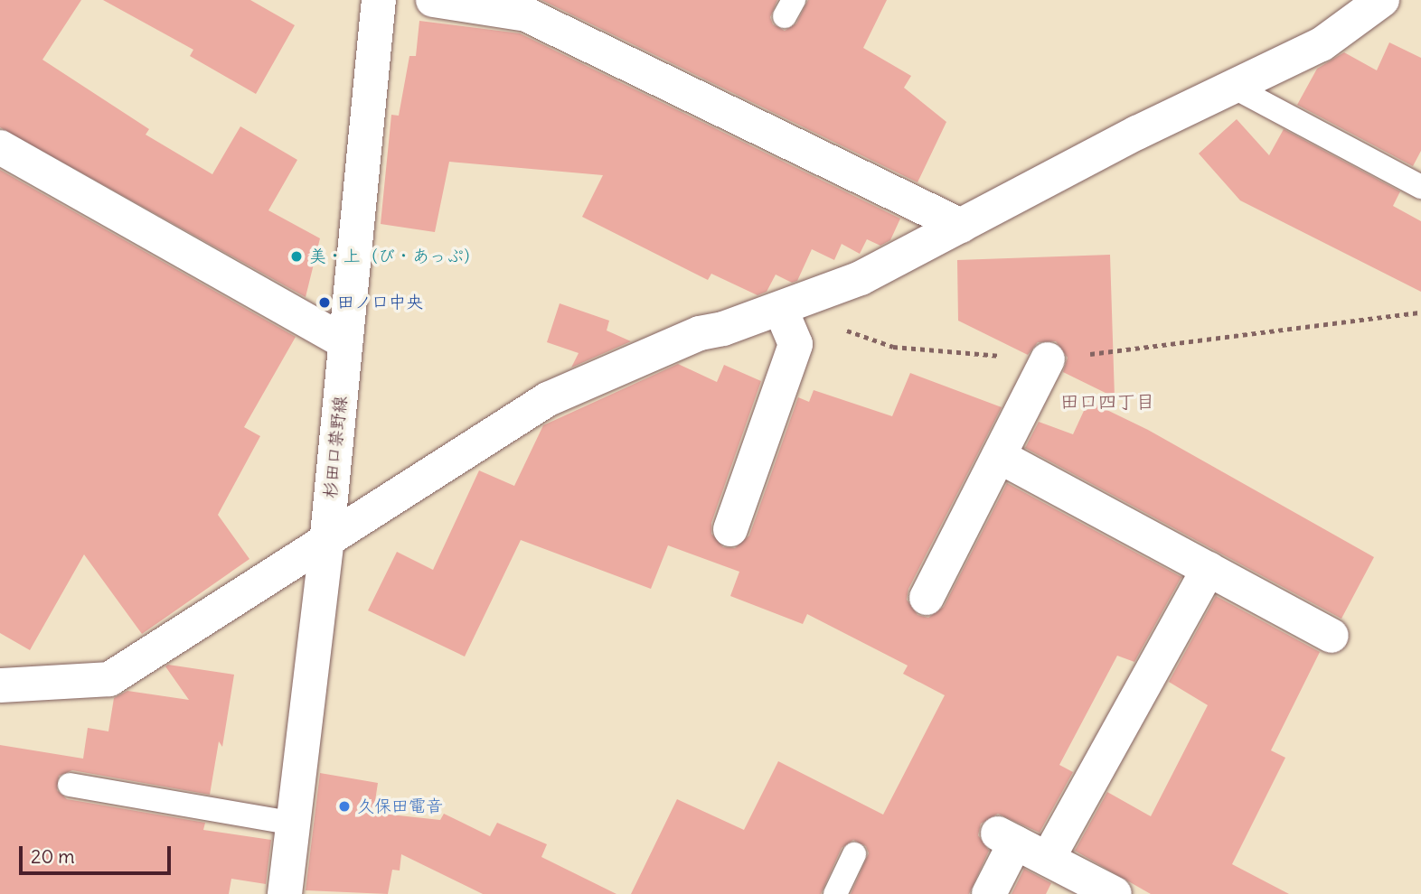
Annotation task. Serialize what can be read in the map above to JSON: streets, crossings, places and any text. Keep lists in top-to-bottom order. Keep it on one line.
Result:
{"streets":{"street":["杉田口禁野線"]},"districts":["田口四丁目"],"places":["美・上（び・あっぷ）","田ノ口中央","久保田電音"],"scale_bar":"20 m"}
